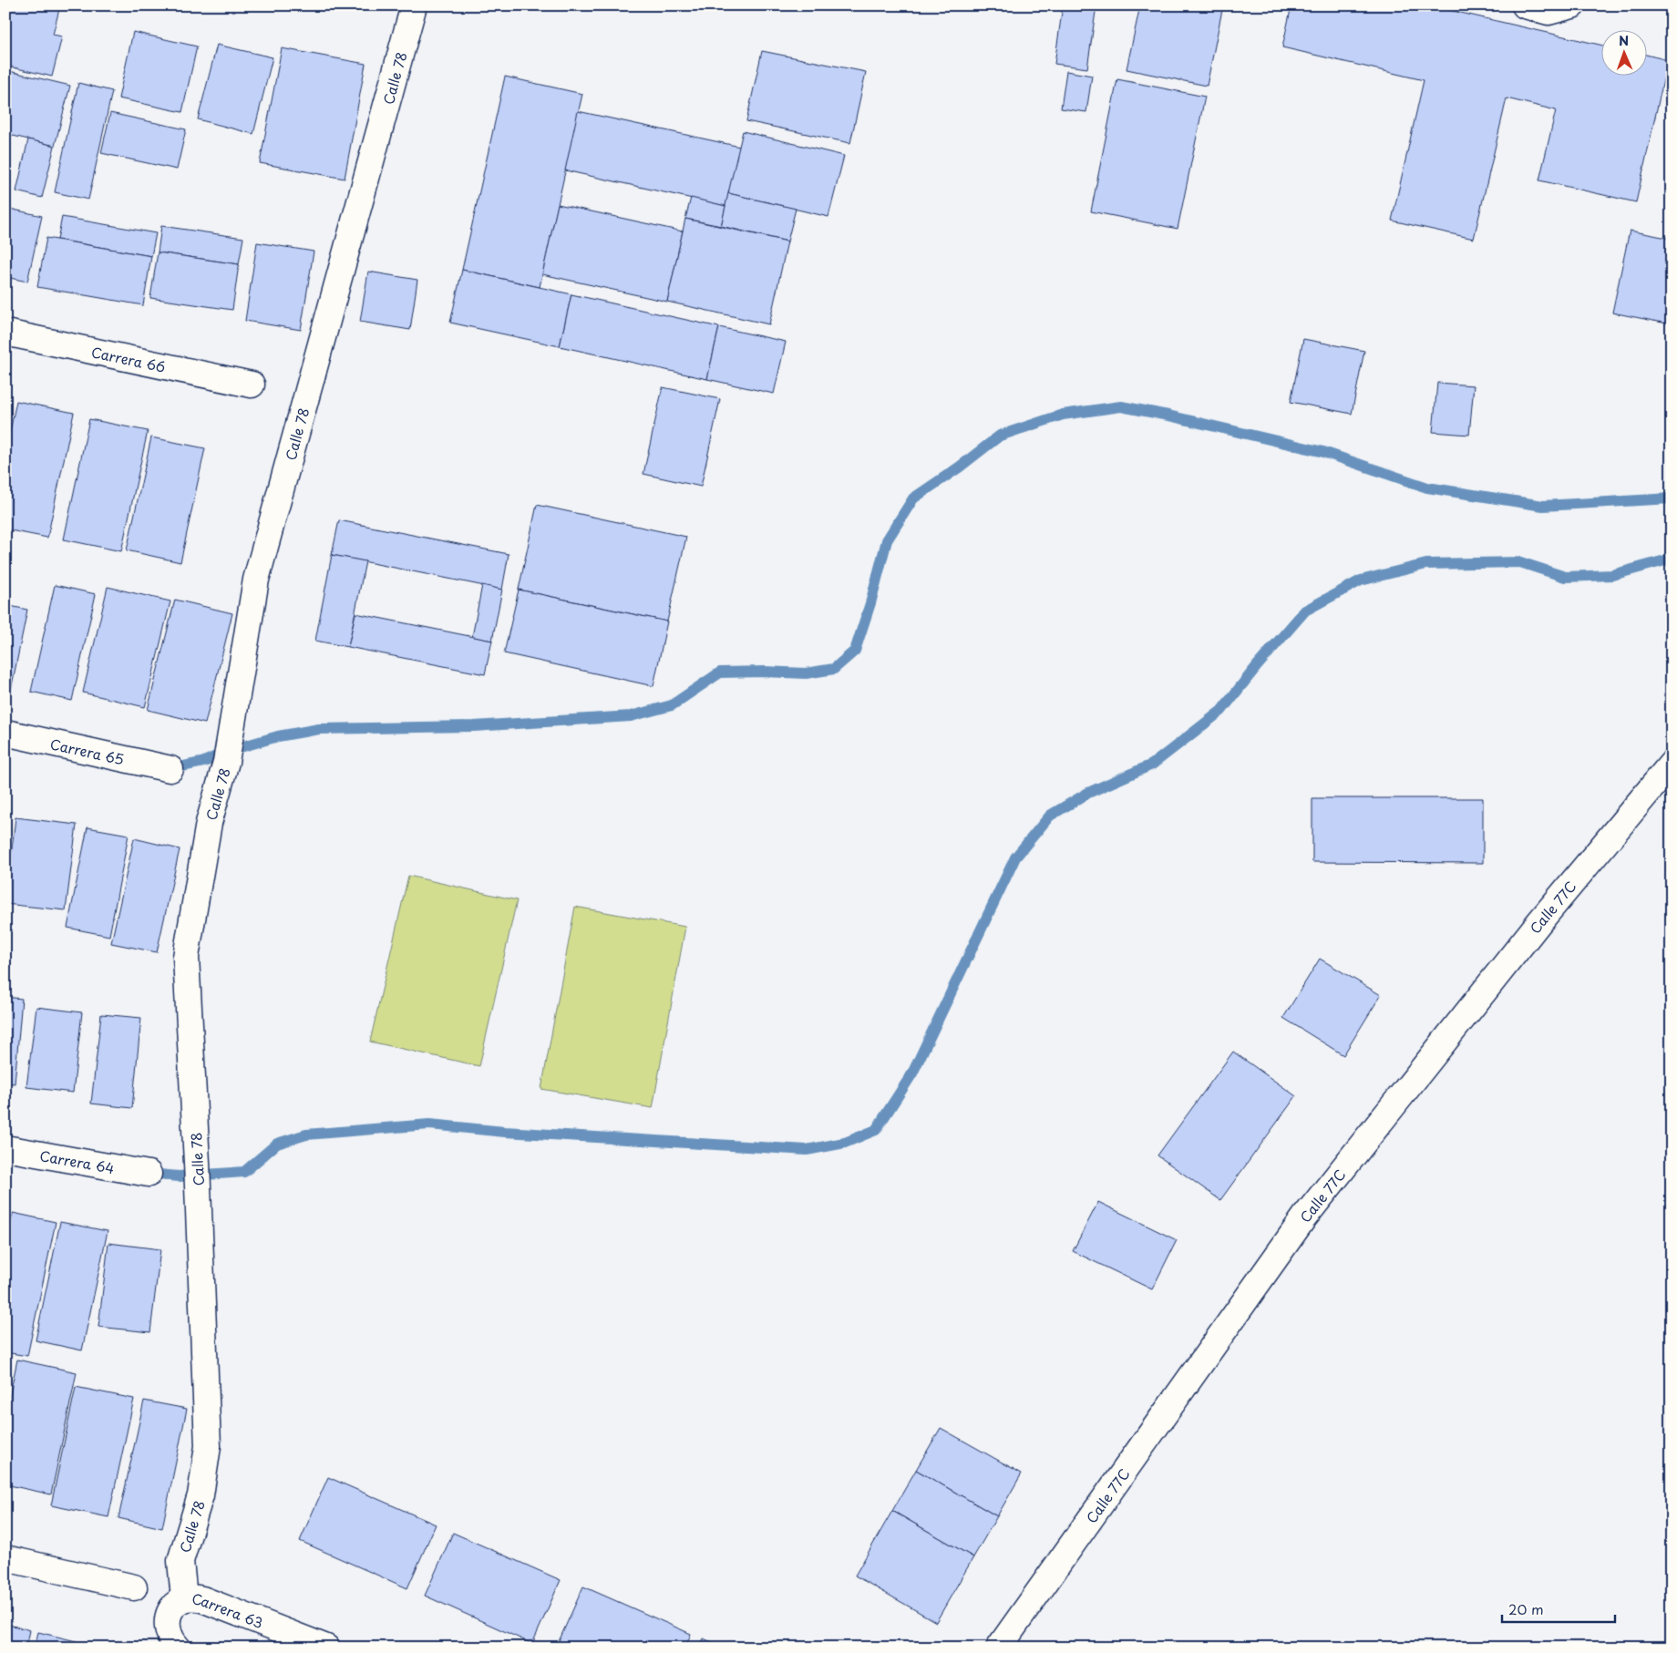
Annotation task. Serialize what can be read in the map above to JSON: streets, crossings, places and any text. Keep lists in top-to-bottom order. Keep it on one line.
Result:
{"streets":{"street":["Calle 78","Carrera 66","Carrera 65","Calle 77C","Carrera 64","Carrera 63"]},"crossings":[["Calle 78","Carrera 63"]],"scale_bar":"20 m","north":"top"}
